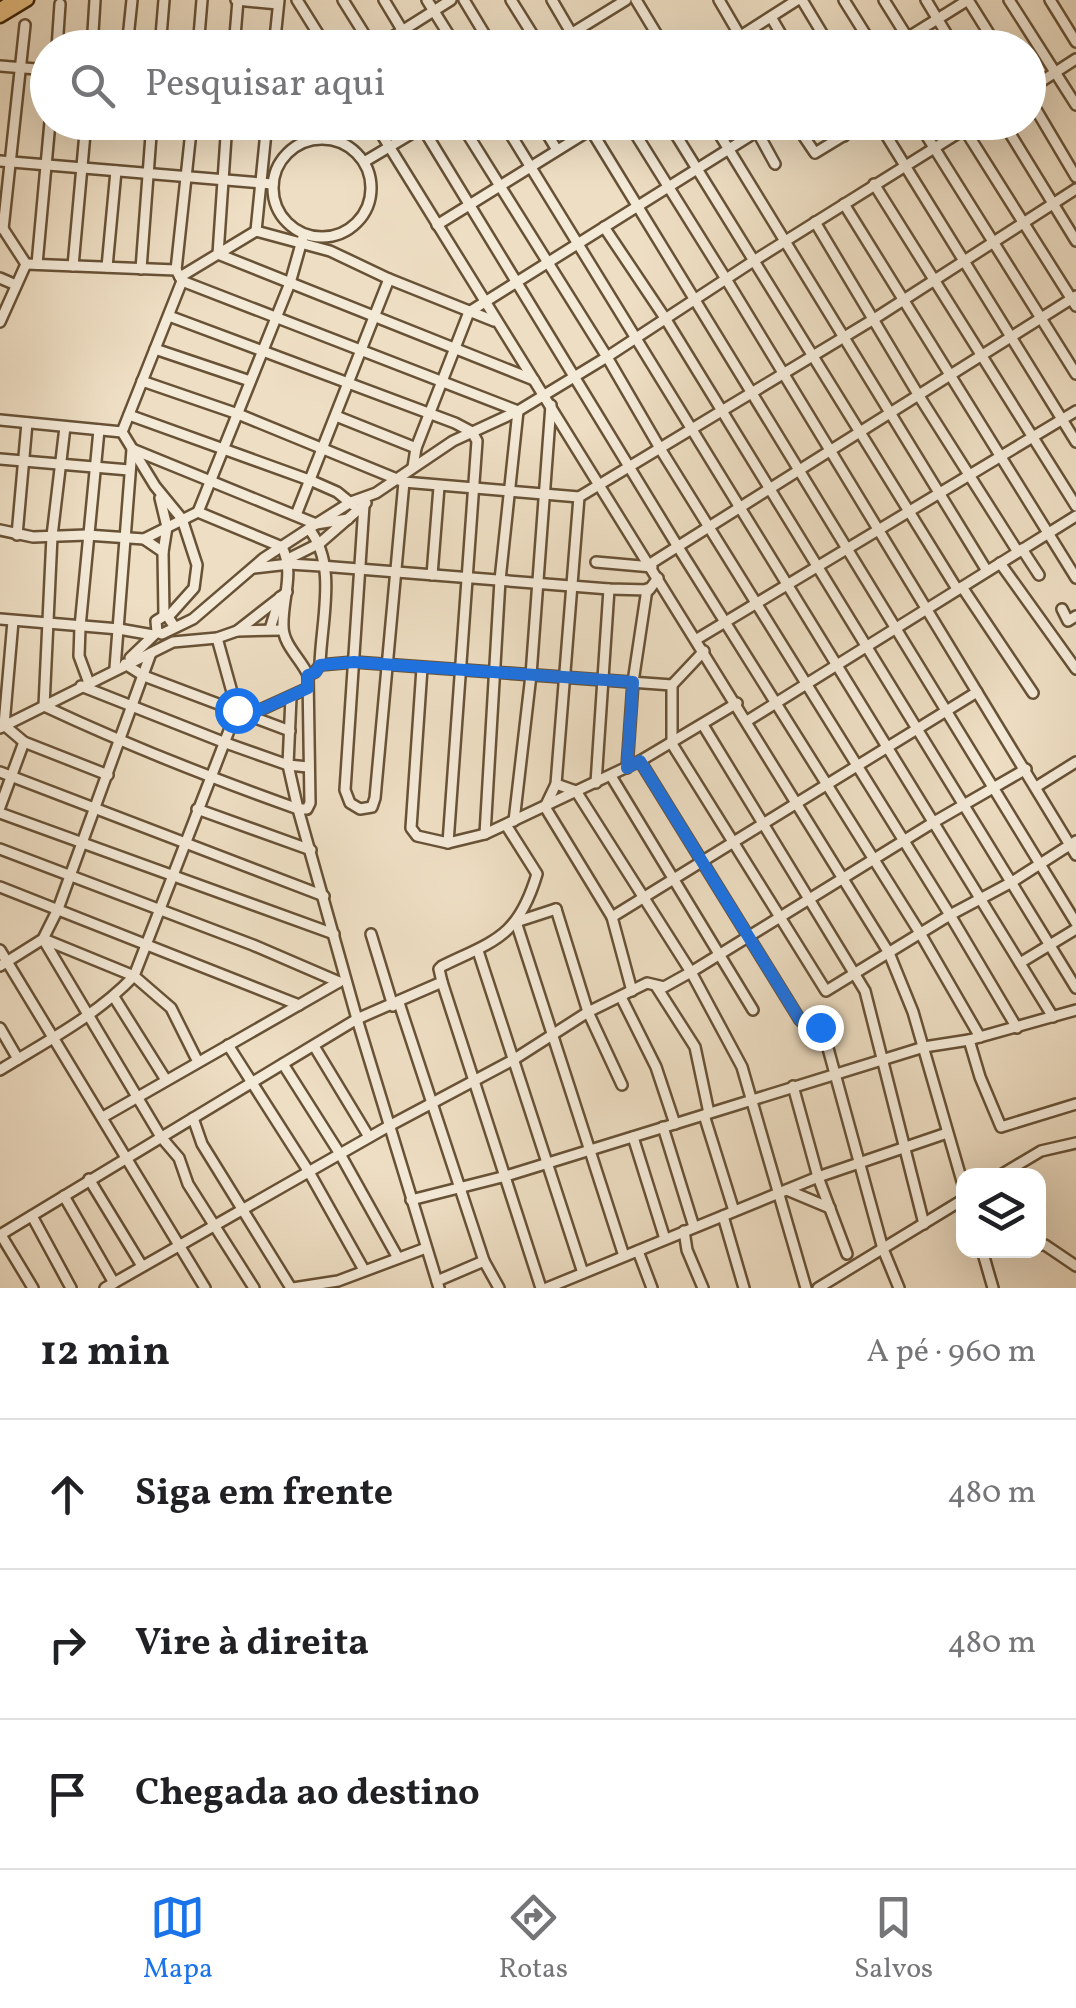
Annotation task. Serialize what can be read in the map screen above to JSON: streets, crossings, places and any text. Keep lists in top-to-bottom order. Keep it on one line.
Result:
{"page":{"search":"Pesquisar aqui","heading":["12 min","A pé · 960 m"],"list":[["Siga em frente","480 m"],["Vire à direita","480 m"],"Chegada ao destino"],"nav":["Mapa","Rotas","Salvos"]}}
